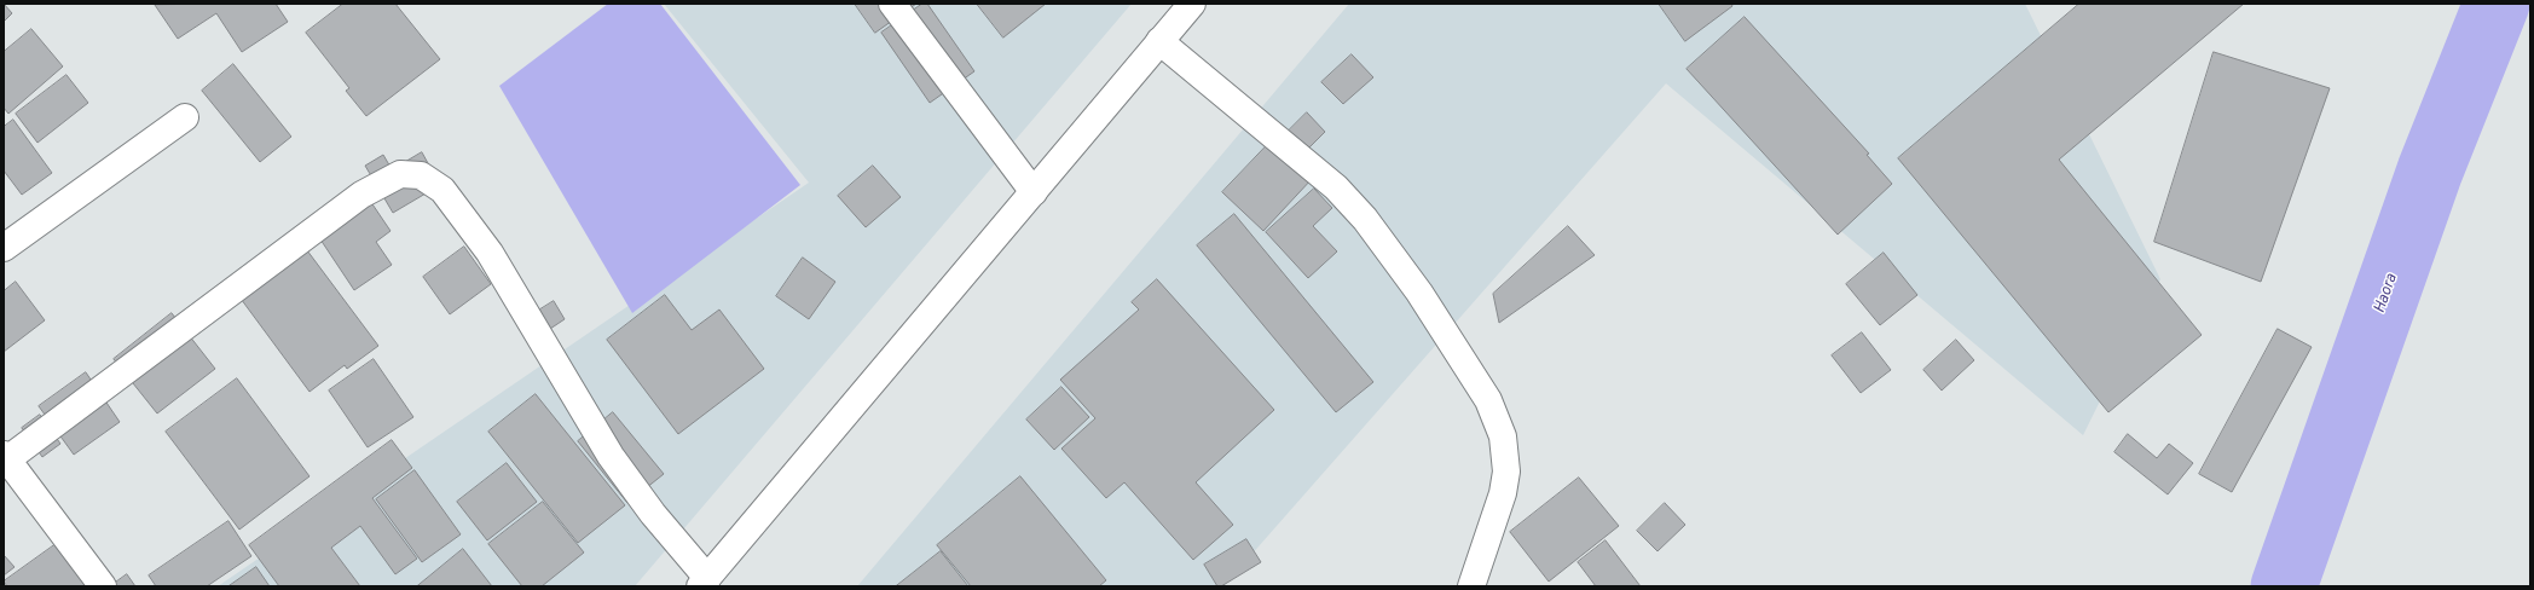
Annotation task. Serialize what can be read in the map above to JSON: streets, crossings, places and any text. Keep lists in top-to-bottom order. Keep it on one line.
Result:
{"water":["Haora"]}
